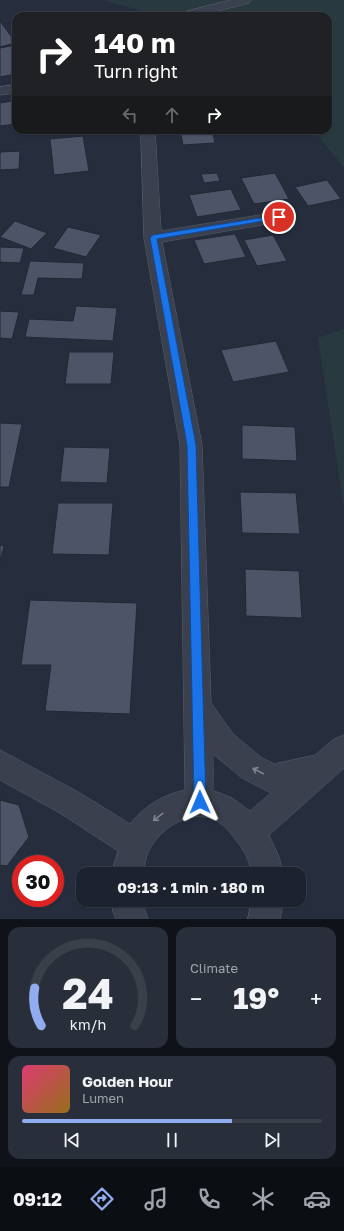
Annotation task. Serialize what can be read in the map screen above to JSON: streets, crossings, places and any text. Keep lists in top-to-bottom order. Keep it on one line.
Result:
{"page":{"turn":["140 m","Turn right"],"limit":"30","trip":"09:13 · 1 min · 180 m","tile":"Climate","heat":["−","19°","+"],"song":["Golden Hour","Lumen"],"tabs":"09:12","gauge":["24","km/h"]}}
